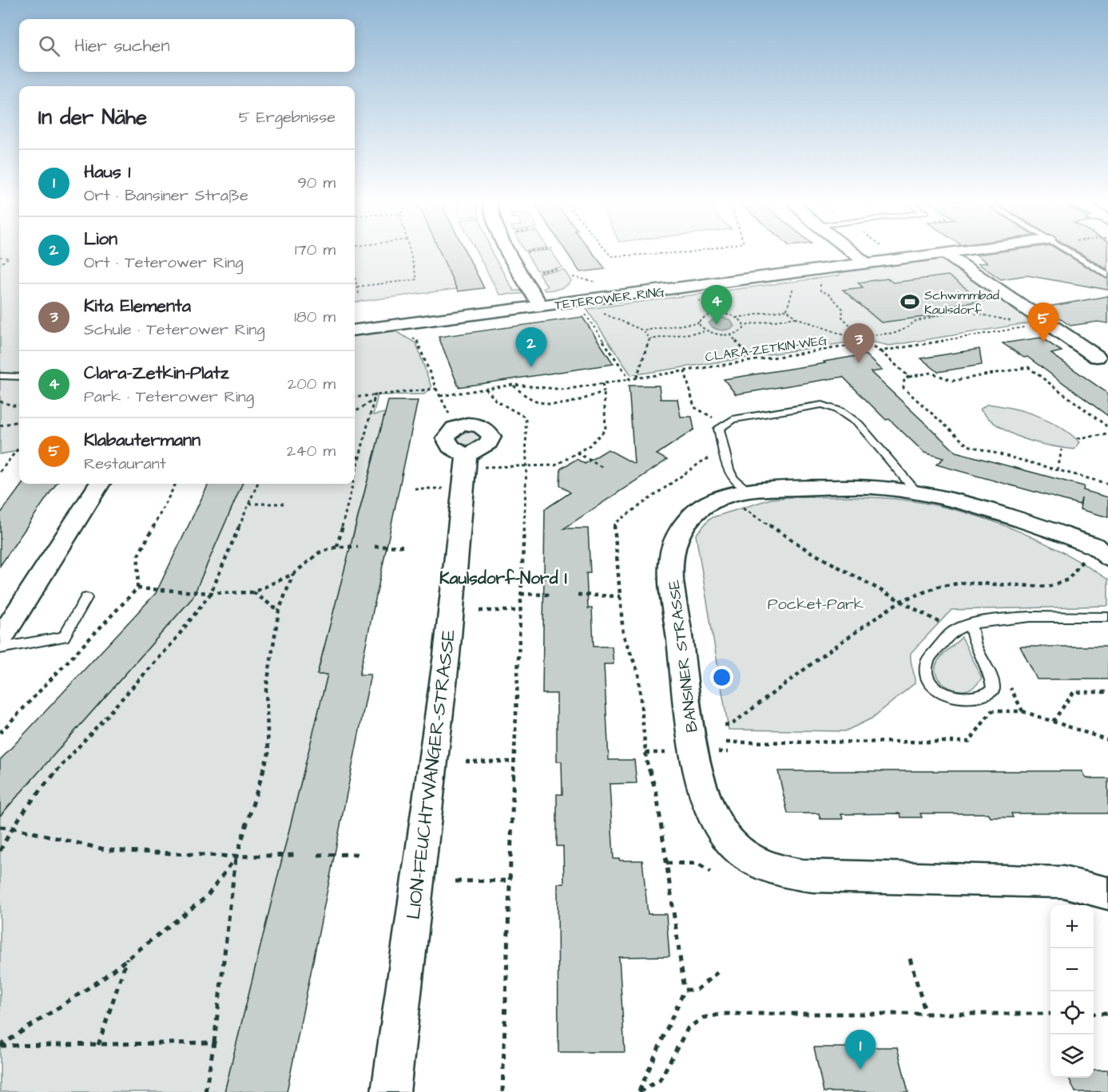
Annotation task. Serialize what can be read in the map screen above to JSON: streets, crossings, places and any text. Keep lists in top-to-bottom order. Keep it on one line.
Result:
{"streets":{"street":["TETEROWER RING","BANSINER STRASSE","LION-FEUCHTWANGER-STRASSE"],"path":["CLARA-ZETKIN-WEG"]},"districts":["Kaulsdorf-Nord I"],"parks":["Pocket-Park"],"places":{"sports":["Schwimmbad Kaulsdorf"]},"page":{"search":"Hier suchen","heading":["In der Nähe","5 Ergebnisse"],"list":[{"mark":"1","name":"Haus 1","note":"Ort · Bansiner Straße","value":"90 m"},{"mark":"2","name":"Lion","note":"Ort · Teterower Ring","value":"170 m"},{"mark":"3","name":"Kita Elementa","note":"Schule · Teterower Ring","value":"180 m"},{"mark":"4","name":"Clara-Zetkin-Platz","note":"Park · Teterower Ring","value":"200 m"},{"mark":"5","name":"Klabautermann","note":"Restaurant","value":"240 m"}],"pins":["4","5","3","2","1"],"map_buttons":["+","−"]}}
